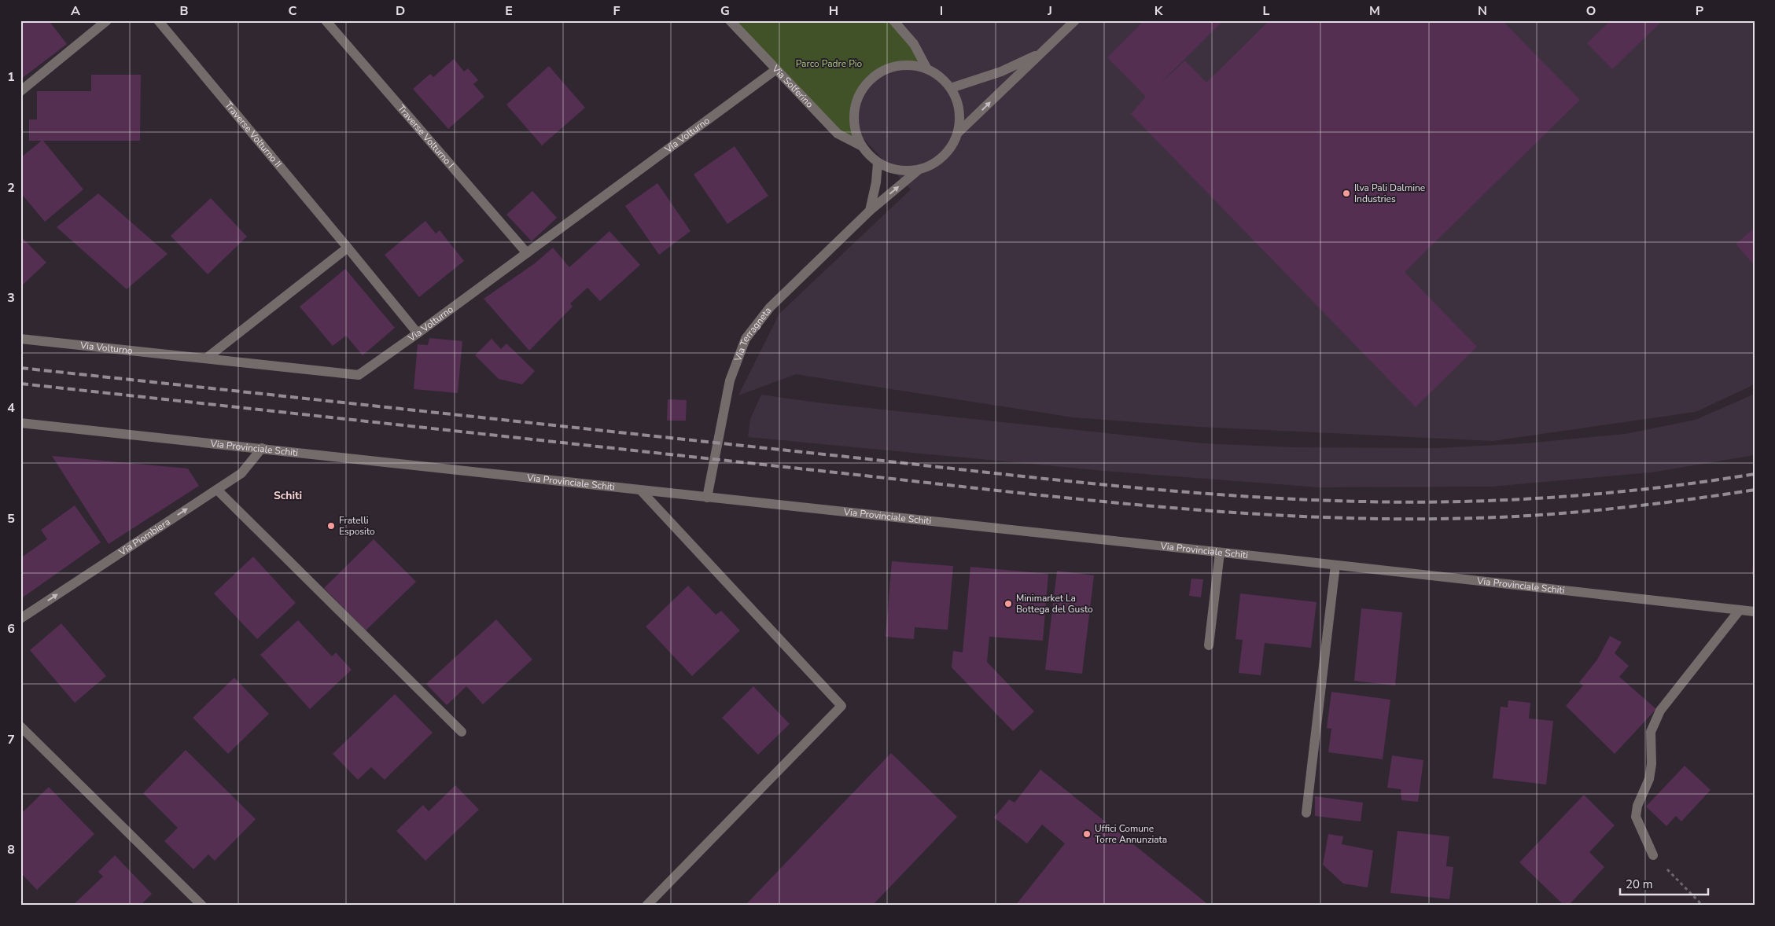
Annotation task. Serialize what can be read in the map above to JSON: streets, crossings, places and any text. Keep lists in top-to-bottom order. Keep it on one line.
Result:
{"streets":{"street":["Via Solferino","Traverse Volturno II","Via Volturno","Traverse Volturno I","Via Terragneta","Via Provinciale Schiti","Via Piombiera"]},"crossings":[["Via Solferino","Via Volturno"],["Via Solferino","Via Terragneta"],["Traverse Volturno II","Via Volturno"],["Via Volturno","Traverse Volturno I"],["Via Terragneta","Via Provinciale Schiti"],["Via Provinciale Schiti","Via Piombiera"]],"one_way":["Via Piombiera"],"districts":["Schiti"],"parks":["Parco Padre Pio"],"places":["Ilva Pali Dalmine Industries","Fratelli Esposito","Minimarket La Bottega del Gusto","Uffici Comune Torre Annunziata"],"scale_bar":"20 m","grid":{"columns":["A","B","C","D","E","F","G","H","I","J","K","L","M","N","O","P"],"rows":["1","2","3","4","5","6","7","8"]}}
